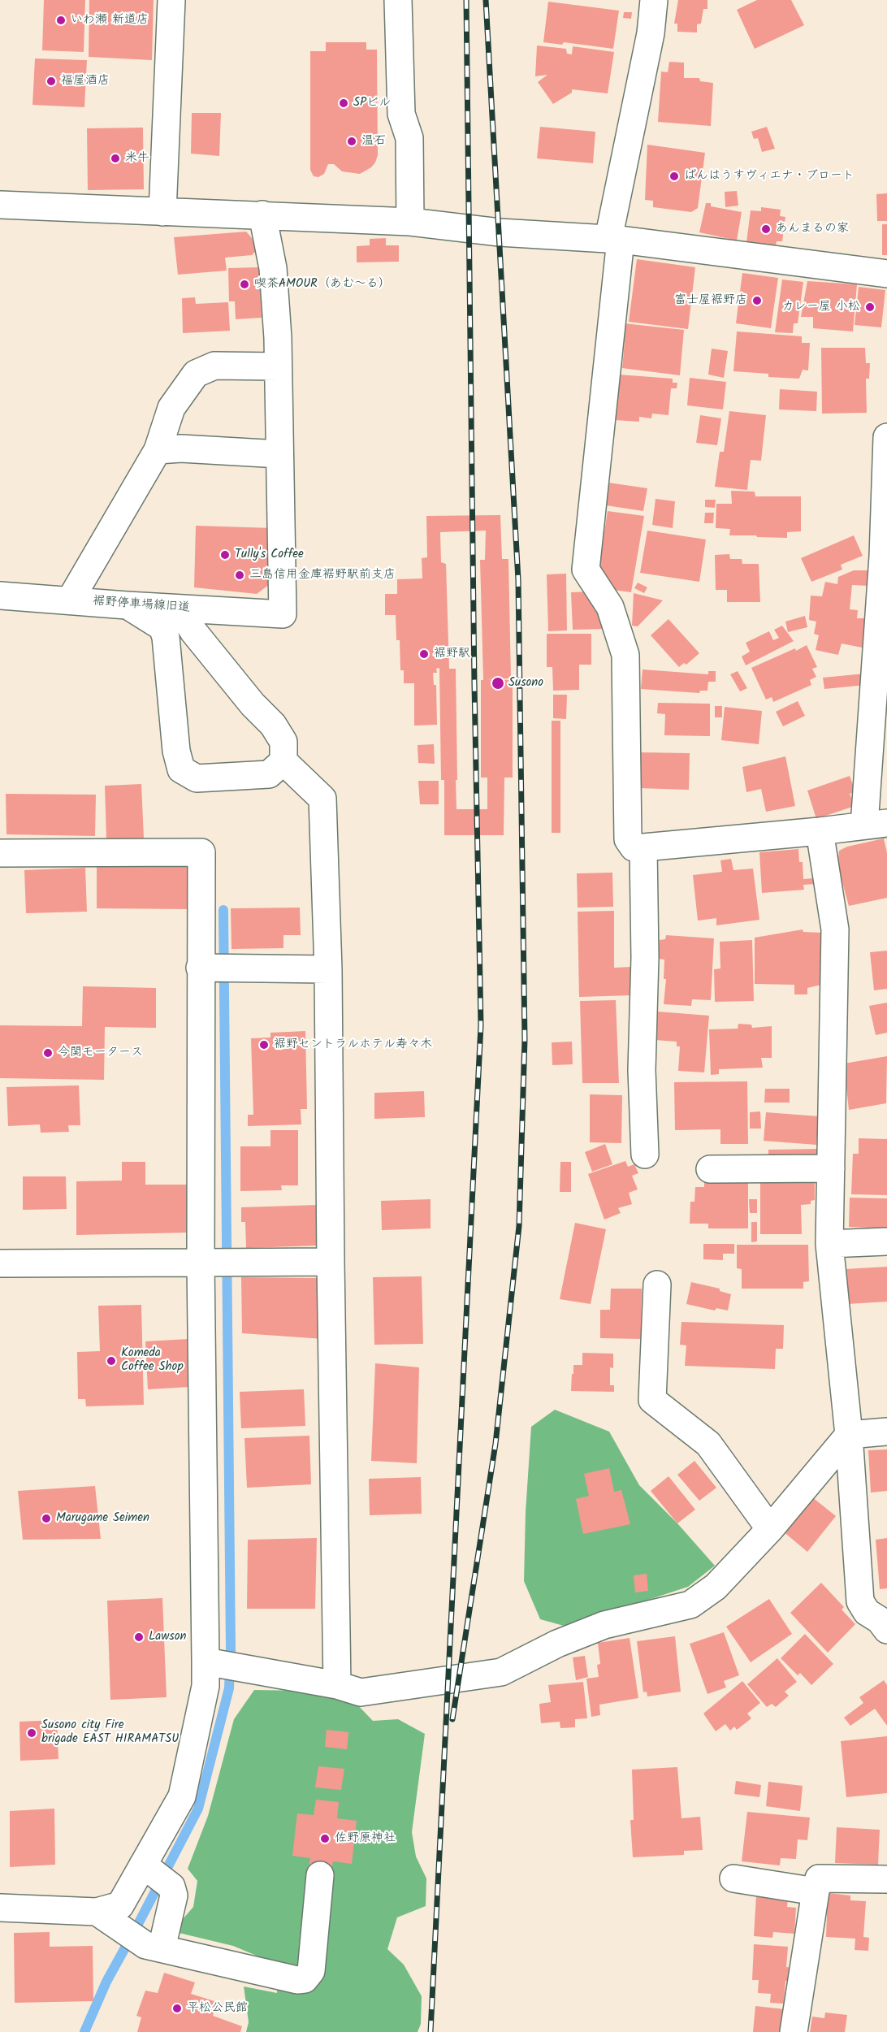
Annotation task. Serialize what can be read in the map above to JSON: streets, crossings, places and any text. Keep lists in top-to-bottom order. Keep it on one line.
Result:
{"streets":{"street":["裾野停車場線旧道"]},"places":["いわ瀬 新道店","福屋酒店","SPビル","温石","米牛","ぱんはうすヴィエナ・ブロート","あんまるの家","喫茶AMOUR（あむ〜る）","富士屋裾野店","カレー屋 小松","Tully's Coffee","三島信用金庫裾野駅前支店","裾野駅","Susono","裾野セントラルホテル寿々木","今関モータース","Komeda Coffee Shop","Marugame Seimen","Lawson","Susono city Fire brigade EAST HIRAMATSU","佐野原神社","平松公民館"]}
